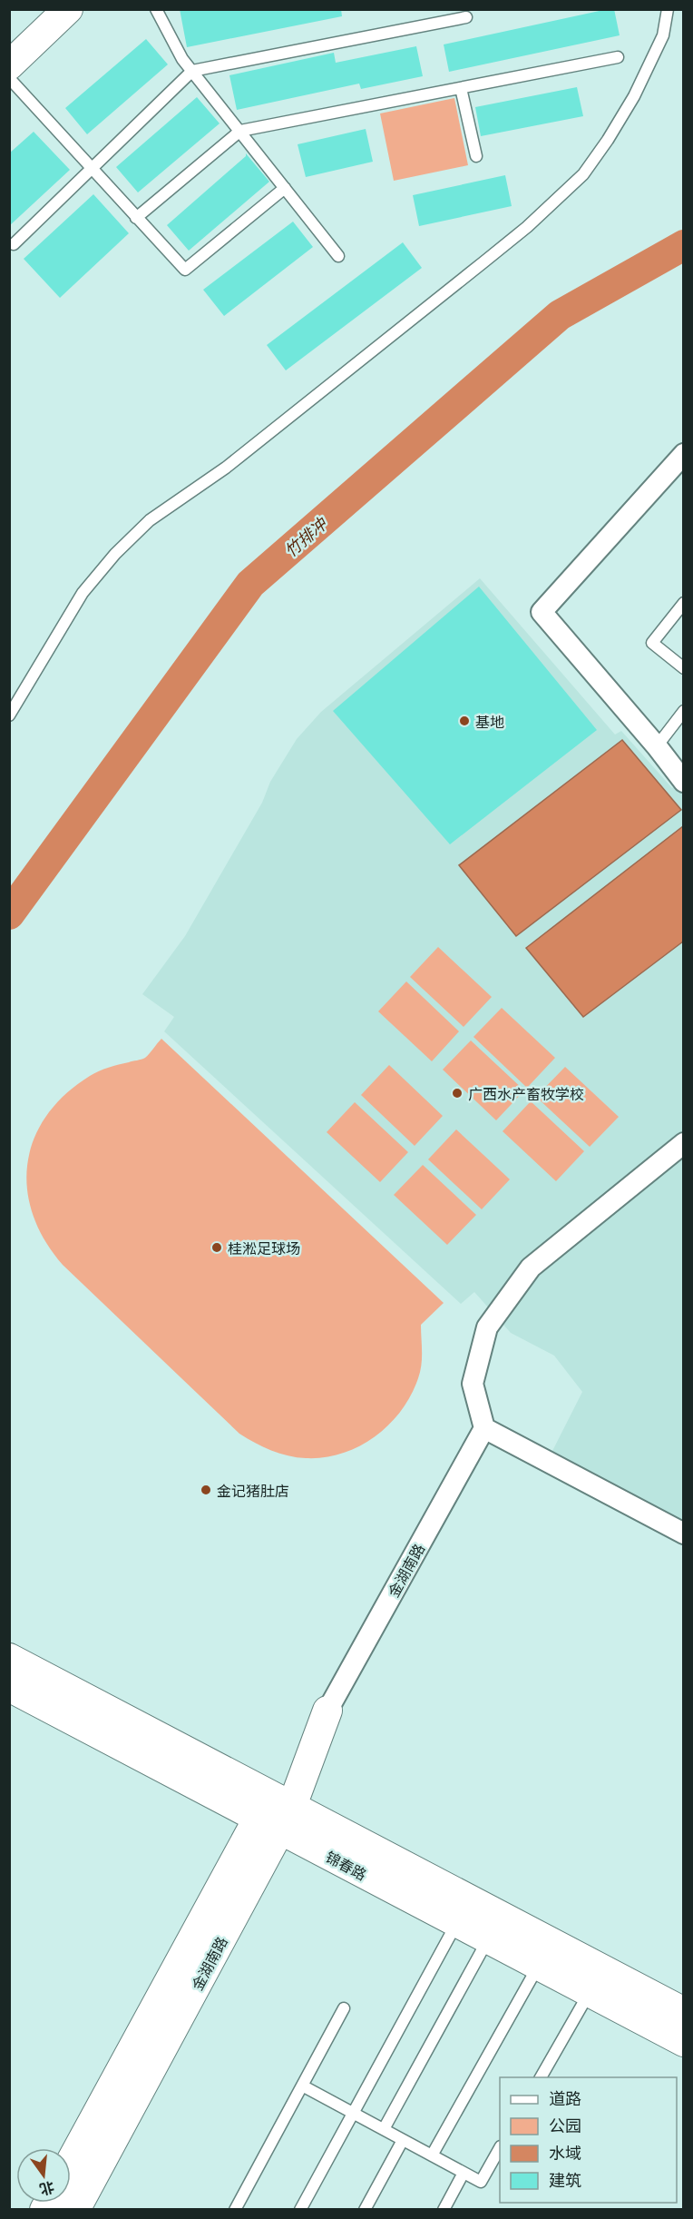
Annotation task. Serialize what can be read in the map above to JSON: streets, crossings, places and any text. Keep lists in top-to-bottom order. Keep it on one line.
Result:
{"streets":{"main road":["金湖南路","锦春路"]},"crossings":[["金湖南路","锦春路"]],"water":["竹排冲"],"places":["基地","广西水产畜牧学校","桂淞足球场","金记猪肚店"],"legend":["道路","公园","水域","建筑"],"north":"bottom"}
